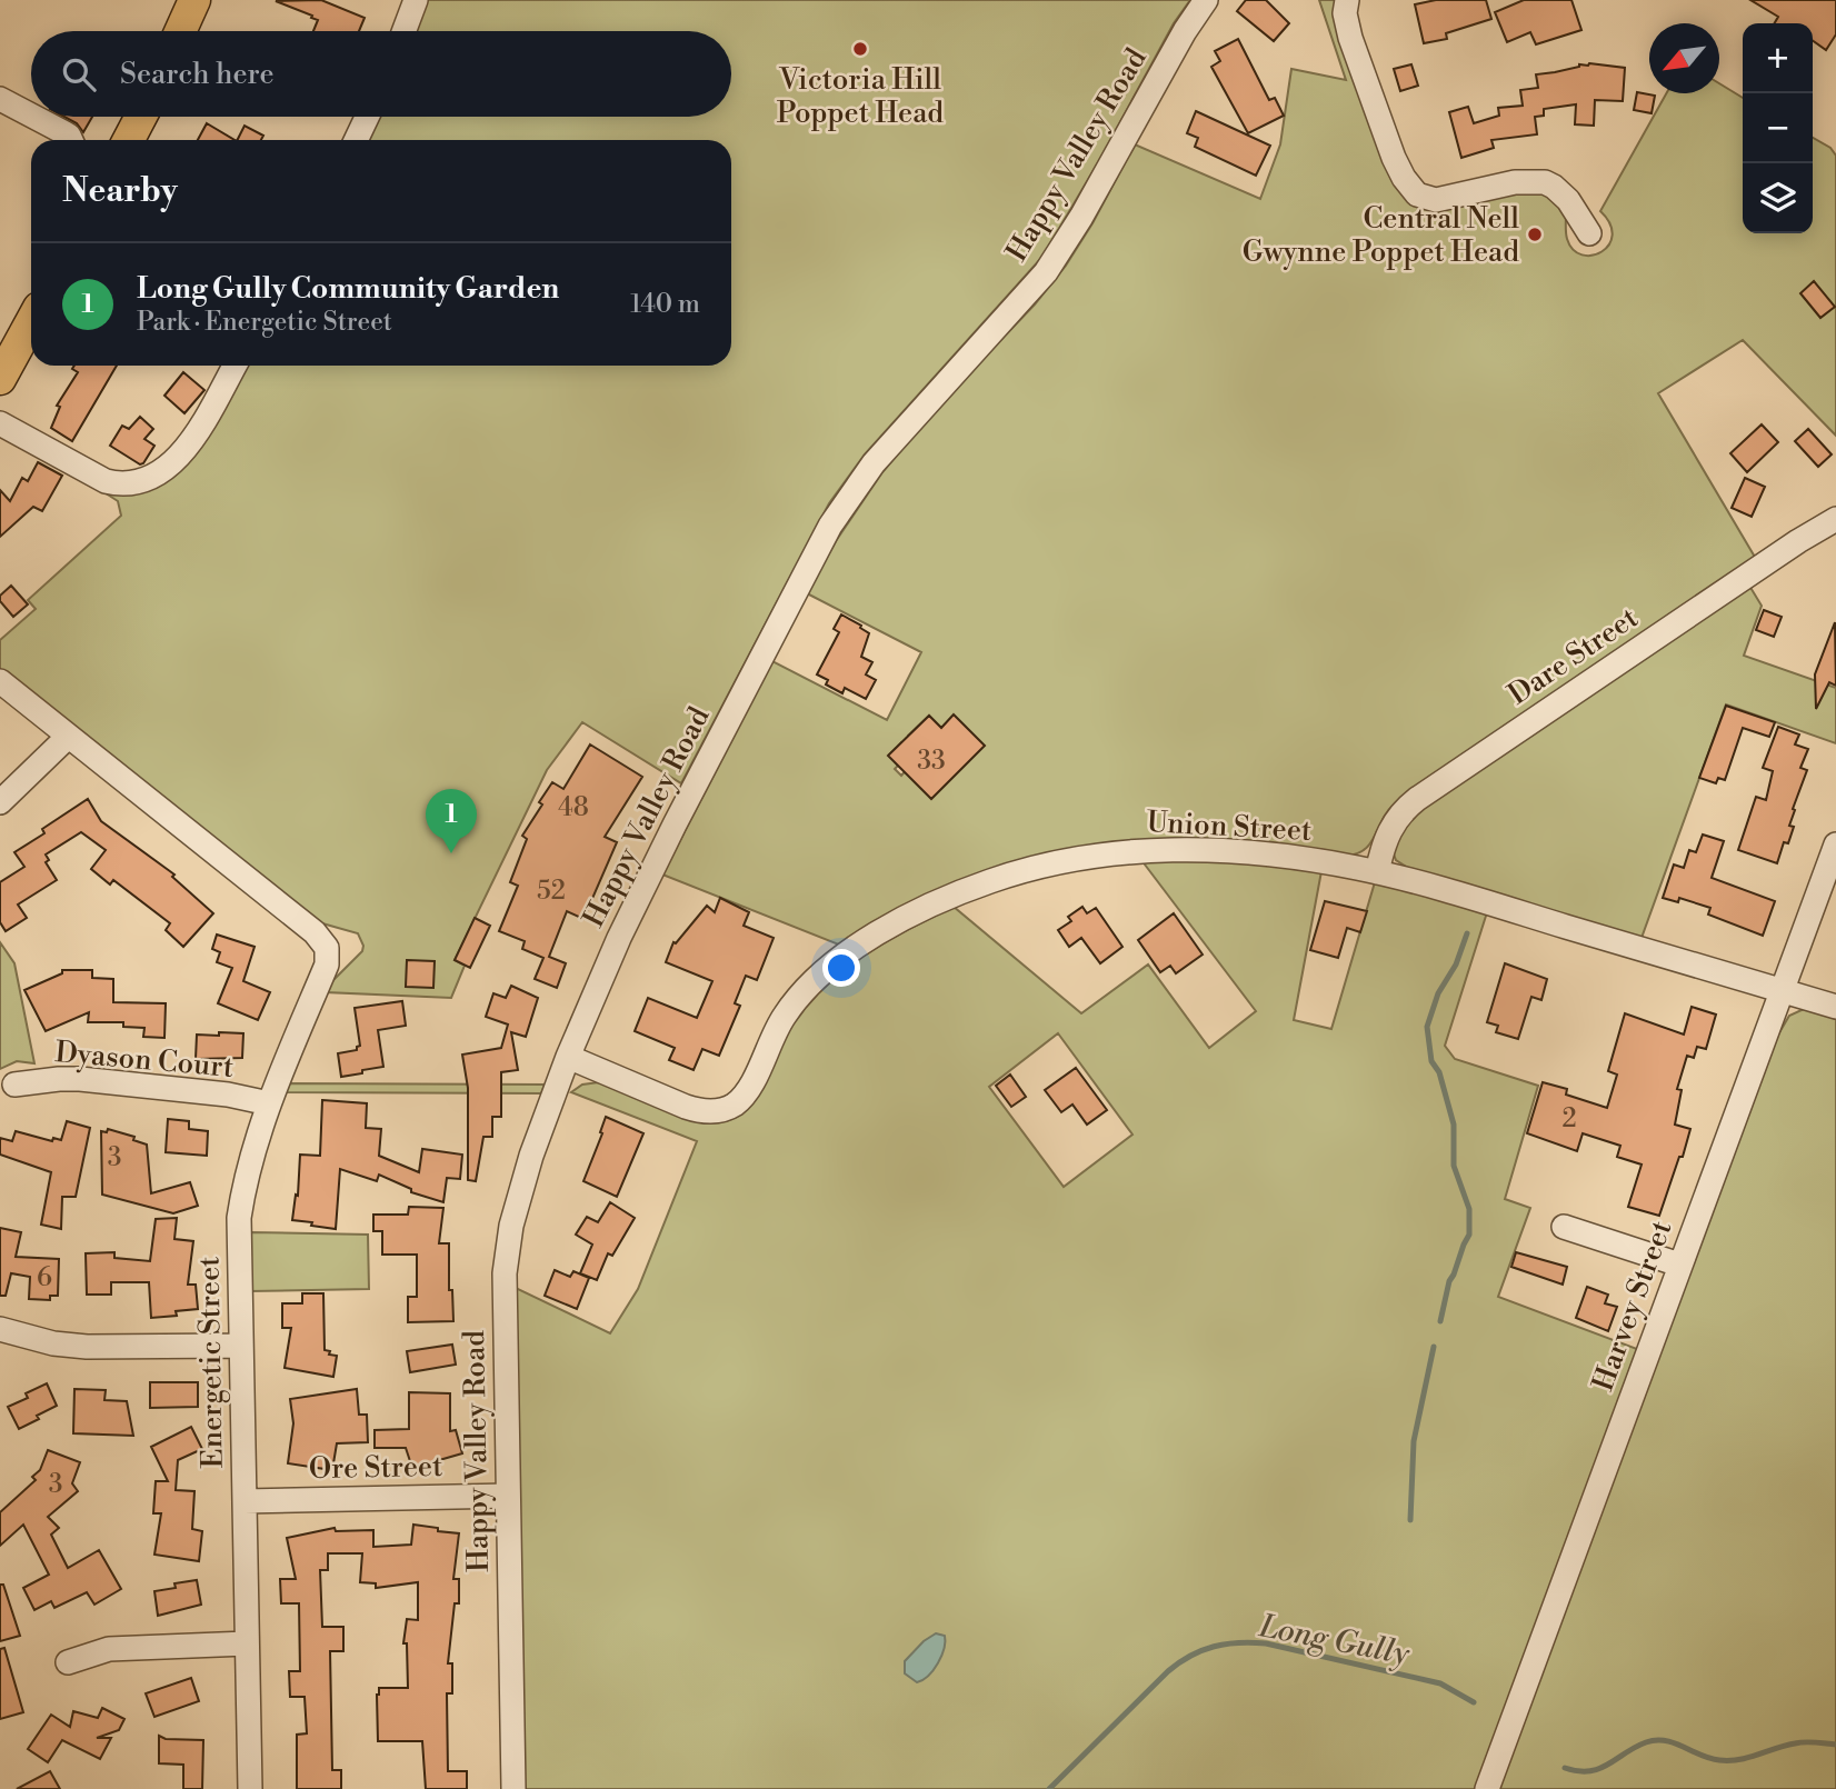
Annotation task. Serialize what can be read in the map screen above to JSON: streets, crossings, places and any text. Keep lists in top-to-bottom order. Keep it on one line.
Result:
{"streets":{"street":["Happy Valley Road","Dare Street","Union Street","Dyason Court","Harvey Street","Energetic Street","Ore Street"]},"crossings":[["Happy Valley Road","Union Street"],["Happy Valley Road","Ore Street"],["Dare Street","Union Street"],["Union Street","Harvey Street"],["Dyason Court","Energetic Street"],["Energetic Street","Ore Street"]],"water":["Long Gully"],"places":["Victoria Hill Poppet Head","Central Nell Gwynne Poppet Head"],"house_numbers":["33","48","52","2","3","6","3"],"north":"bottom left","page":{"map_buttons":["+","−"],"search":"Search here","heading":"Nearby","list":[{"mark":"1","name":"Long Gully Community Garden","note":"Park · Energetic Street","value":"140 m"}],"pins":"1"}}
